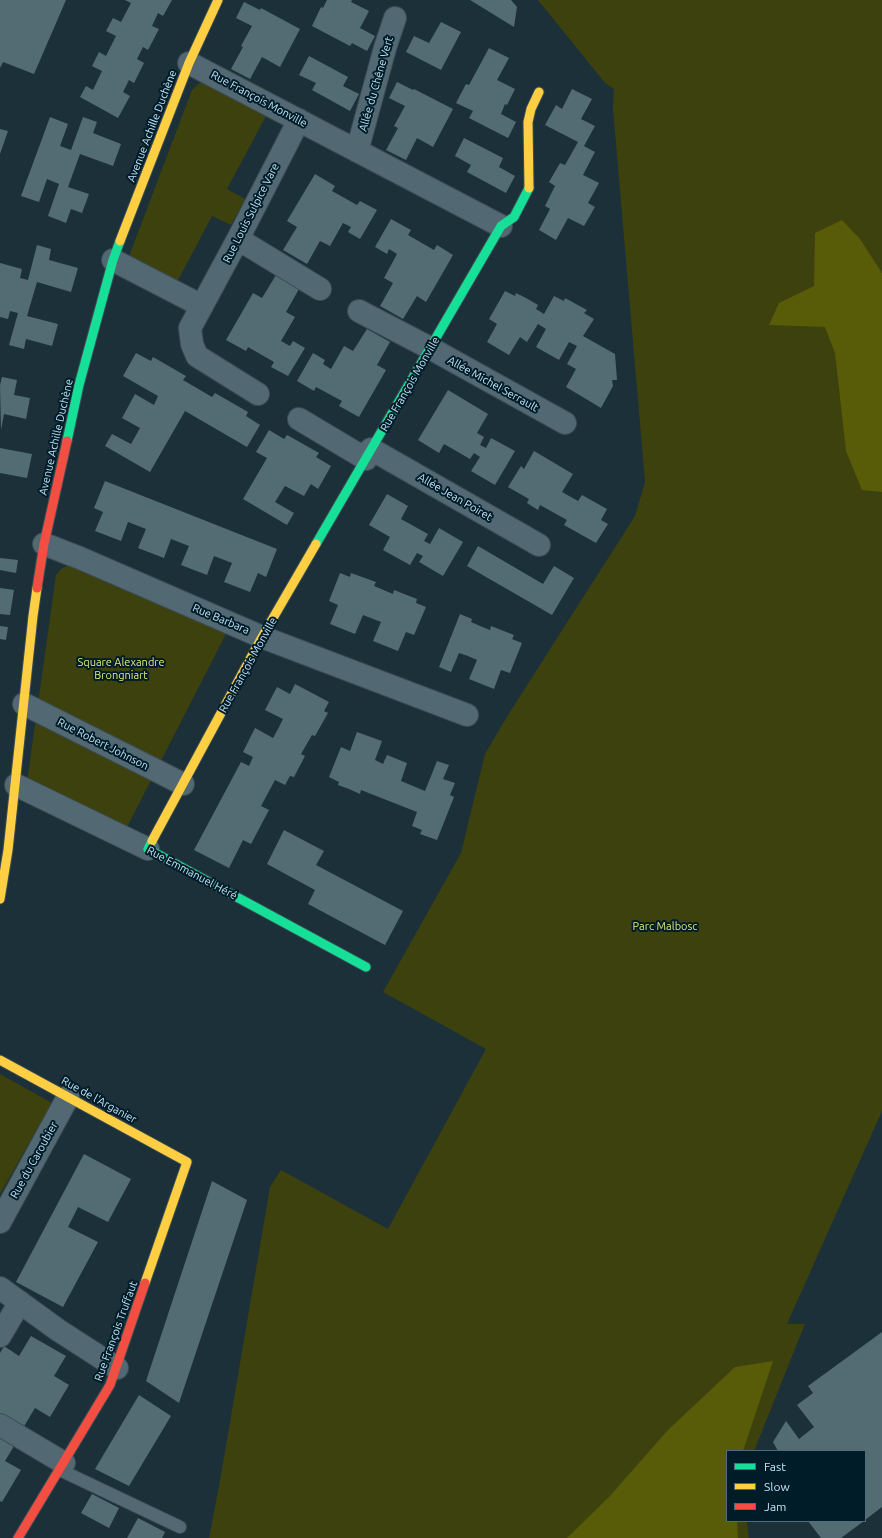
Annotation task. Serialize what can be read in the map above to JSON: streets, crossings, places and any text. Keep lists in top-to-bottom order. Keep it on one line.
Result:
{"streets":{"street":["Allée du Chêne Vert","Rue François Monville","Avenue Achille Duchène","Rue Louis Sulpice Vare","Allée Michel Serrault","Allée Jean Poiret","Rue Barbara","Rue Robert Johnson","Rue Emmanuel Héré","Rue de l'Arganier","Rue du Caroubier","Rue François Truffaut"]},"crossings":[["Allée du Chêne Vert","Rue François Monville"],["Rue François Monville","Avenue Achille Duchène"],["Rue François Monville","Rue Louis Sulpice Vare"],["Rue François Monville","Allée Michel Serrault"],["Rue François Monville","Allée Jean Poiret"],["Rue François Monville","Rue Barbara"],["Rue François Monville","Rue Robert Johnson"],["Rue François Monville","Rue Emmanuel Héré"],["Avenue Achille Duchène","Rue Barbara"],["Avenue Achille Duchène","Rue Robert Johnson"],["Avenue Achille Duchène","Rue Emmanuel Héré"],["Rue de l'Arganier","Rue du Caroubier"],["Rue de l'Arganier","Rue François Truffaut"]],"parks":["Square Alexandre Brongniart","Parc Malbosc"],"legend":["Fast","Slow","Jam"]}
